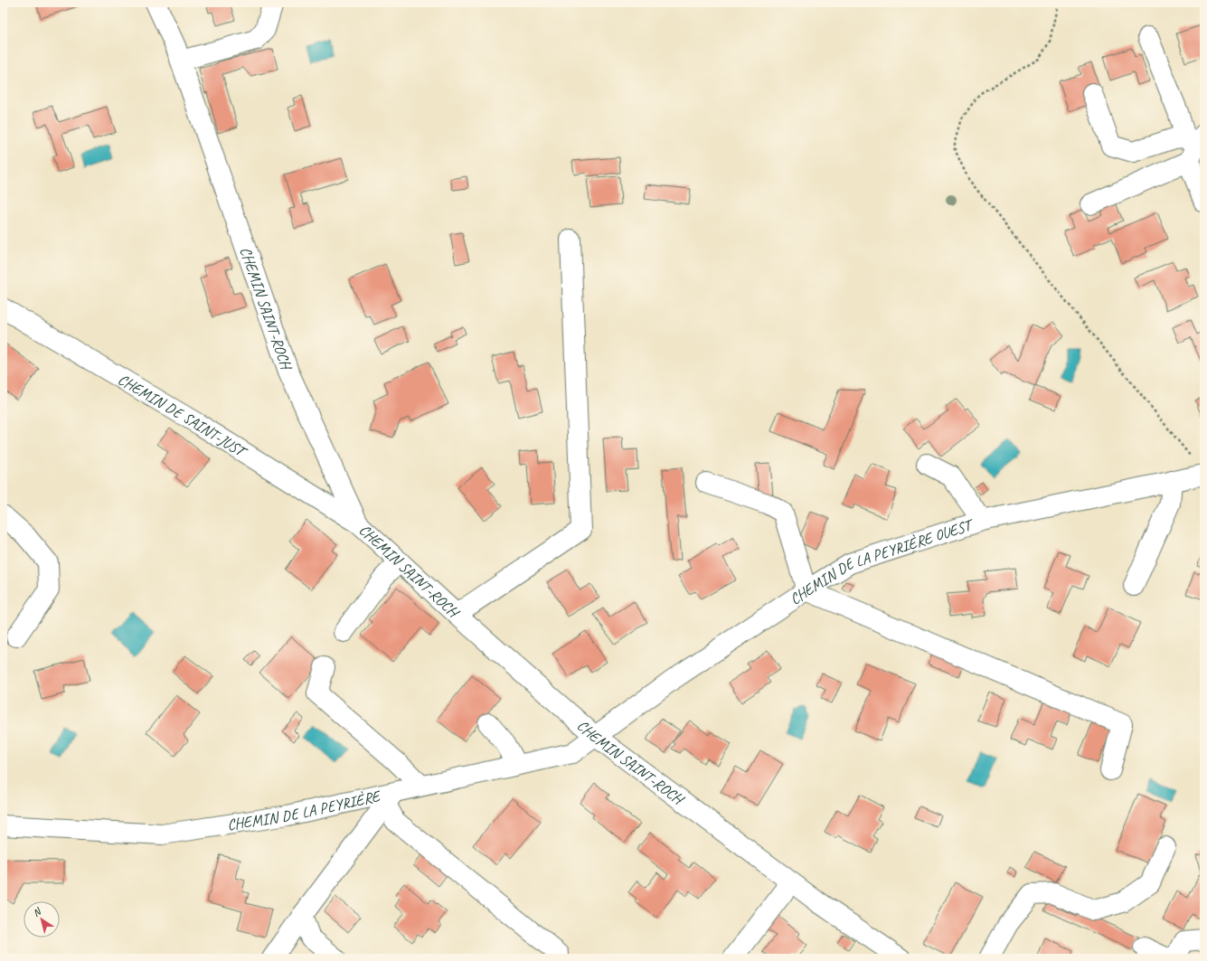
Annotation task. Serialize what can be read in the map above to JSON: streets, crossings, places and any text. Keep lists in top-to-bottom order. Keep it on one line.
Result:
{"streets":{"street":["CHEMIN SAINT-ROCH","CHEMIN DE SAINT-JUST","CHEMIN DE LA PEYRIÈRE OUEST","CHEMIN DE LA PEYRIÈRE"]},"crossings":[["CHEMIN SAINT-ROCH","CHEMIN DE SAINT-JUST"],["CHEMIN SAINT-ROCH","CHEMIN DE LA PEYRIÈRE OUEST"],["CHEMIN SAINT-ROCH","CHEMIN DE LA PEYRIÈRE"],["CHEMIN DE LA PEYRIÈRE OUEST","CHEMIN DE LA PEYRIÈRE"]],"north":"top left"}
